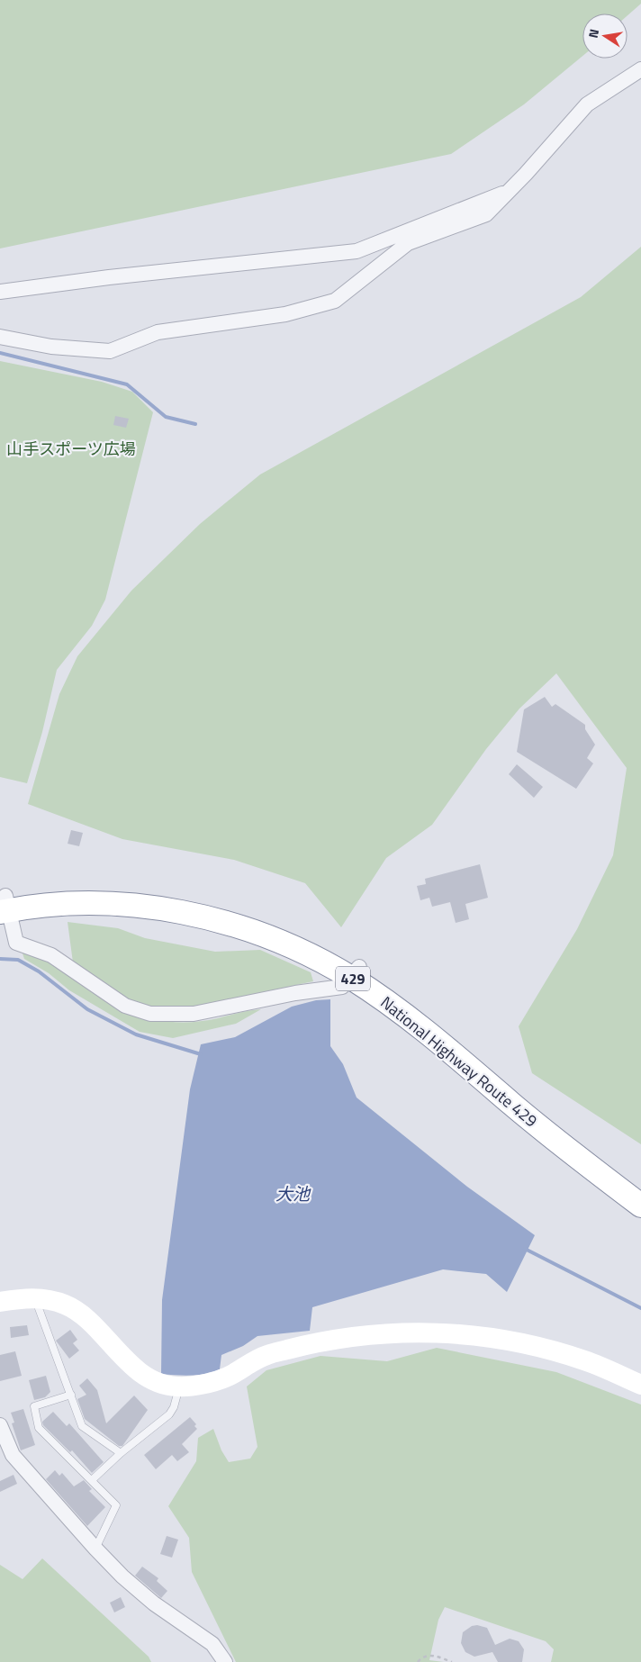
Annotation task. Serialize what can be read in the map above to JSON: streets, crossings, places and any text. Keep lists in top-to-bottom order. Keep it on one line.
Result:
{"streets":{"highway":["429","National Highway Route 429"]},"water":["大池"],"parks":["山手スポーツ広場"],"north":"left"}
